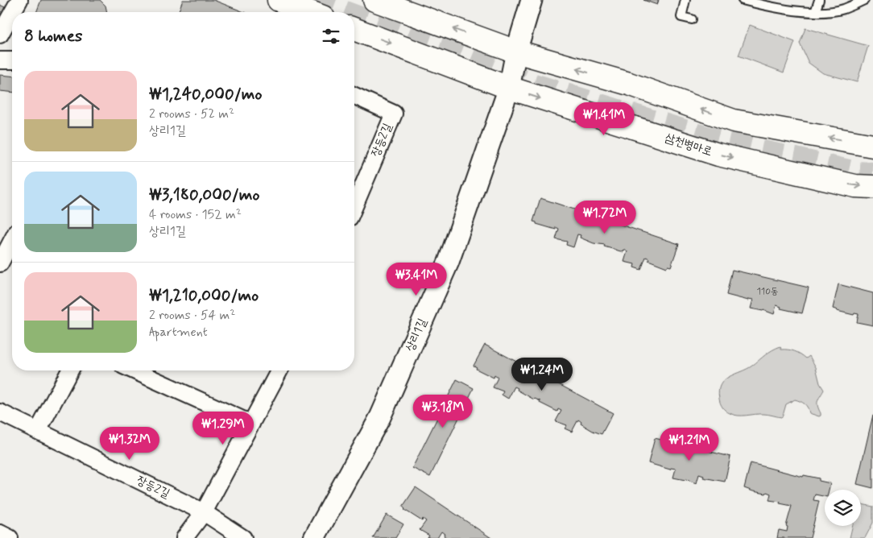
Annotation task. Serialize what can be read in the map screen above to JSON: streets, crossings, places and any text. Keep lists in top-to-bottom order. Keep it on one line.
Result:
{"streets":{"main road":["삼천병마로"],"street":["장등2길","상리1길"]},"crossings":[["삼천병마로","상리1길"]],"house_numbers":["110동"],"page":{"heading":"8 homes","list":[{"name":"₩1,240,000/mo","note":"2 rooms · 52 m² · 상리1길"},{"name":"₩3,180,000/mo","note":"4 rooms · 152 m² · 상리1길"},{"name":"₩1,210,000/mo","note":"2 rooms · 54 m² · Apartment"}],"price":["₩1.41M","₩1.72M","₩3.41M","₩1.24M","₩3.18M","₩1.29M","₩1.32M","₩1.21M"]}}
